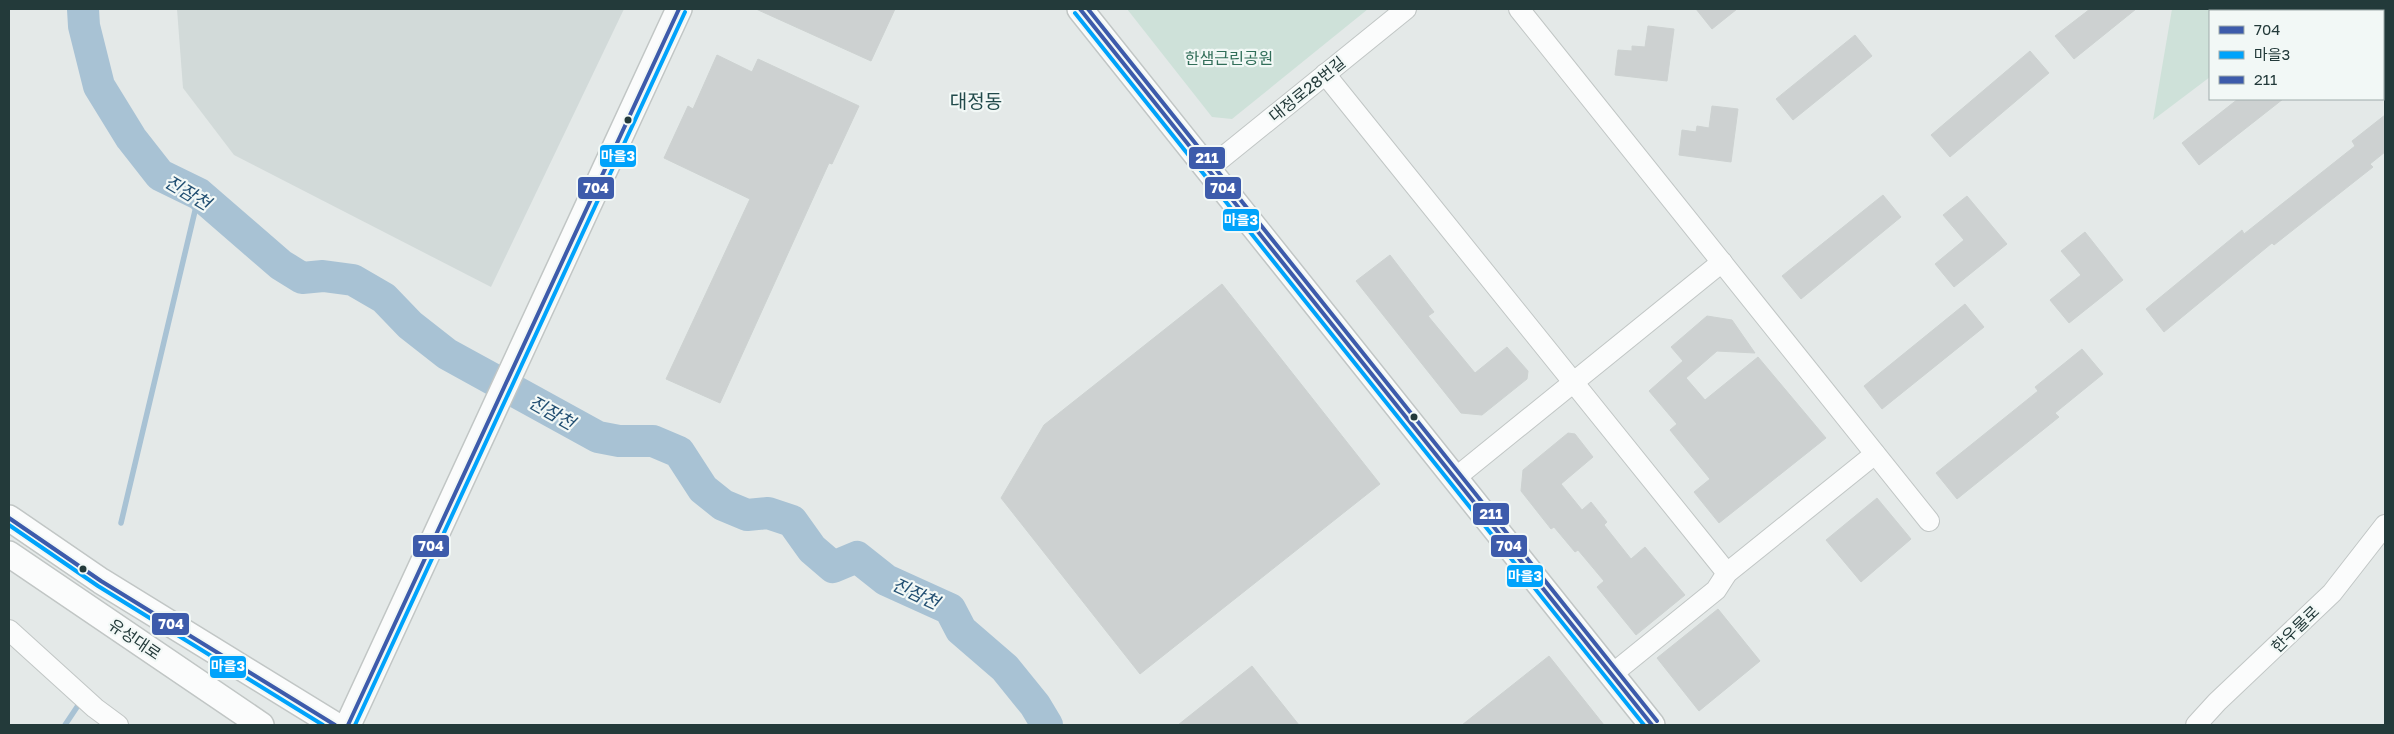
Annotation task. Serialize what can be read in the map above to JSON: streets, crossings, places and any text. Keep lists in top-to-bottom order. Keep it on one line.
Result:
{"streets":{"street":["대정로28번길","한우물로","유성대로"]},"districts":["대정동"],"water":["진잠천"],"parks":["한샘근린공원"],"lines":["transit line 704","transit line 211","transit line 마을3"],"legend":["704","마을3","211"]}
